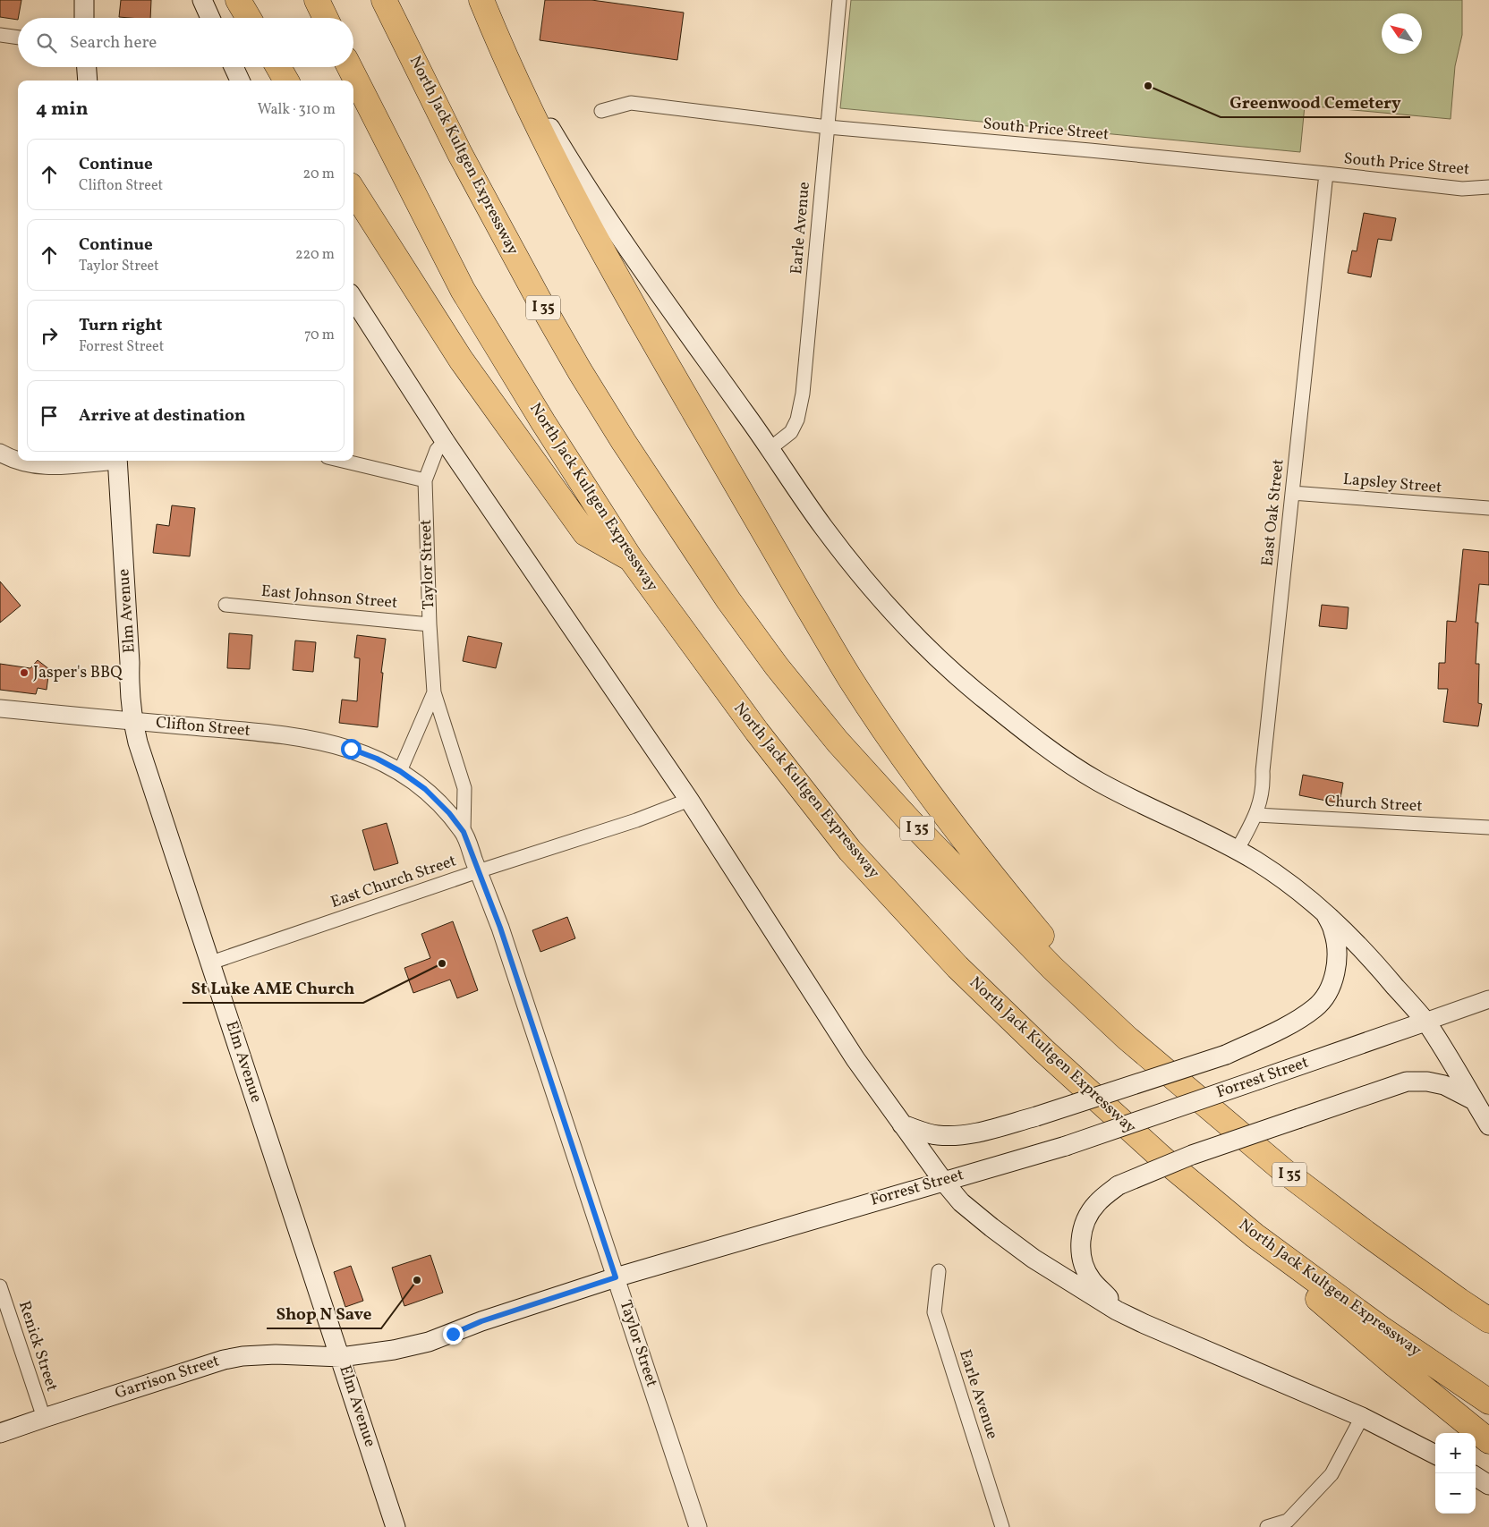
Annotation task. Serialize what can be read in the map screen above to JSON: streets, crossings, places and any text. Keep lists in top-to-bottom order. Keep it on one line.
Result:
{"streets":{"highway":["North Jack Kultgen Expressway","I 35"],"main road":["Elm Avenue","Forrest Street","Garrison Street"],"street":["South Price Street","Earle Avenue","Lapsley Street","East Oak Street","Taylor Street","East Johnson Street","Clifton Street","Church Street","East Church Street","Renick Street"]},"crossings":[["South Price Street","Earle Avenue"],["South Price Street","East Oak Street"],["Lapsley Street","East Oak Street"],["East Oak Street","Church Street"],["Taylor Street","East Johnson Street"],["Taylor Street","Clifton Street"],["Taylor Street","East Church Street"],["Taylor Street","Forrest Street"],["Elm Avenue","Clifton Street"],["Elm Avenue","East Church Street"],["Elm Avenue","Forrest Street"],["Elm Avenue","Garrison Street"],["Forrest Street","Garrison Street"],["Renick Street","Garrison Street"]],"places":["Greenwood Cemetery","Jasper's BBQ","St Luke AME Church","Shop N Save"],"north":"top left","page":{"search":"Search here","heading":["4 min","Walk · 310 m"],"list":[["Continue","Clifton Street","20 m"],["Continue","Taylor Street","220 m"],["Turn right","Forrest Street","70 m"],"Arrive at destination"],"map_buttons":["+","−"]}}
